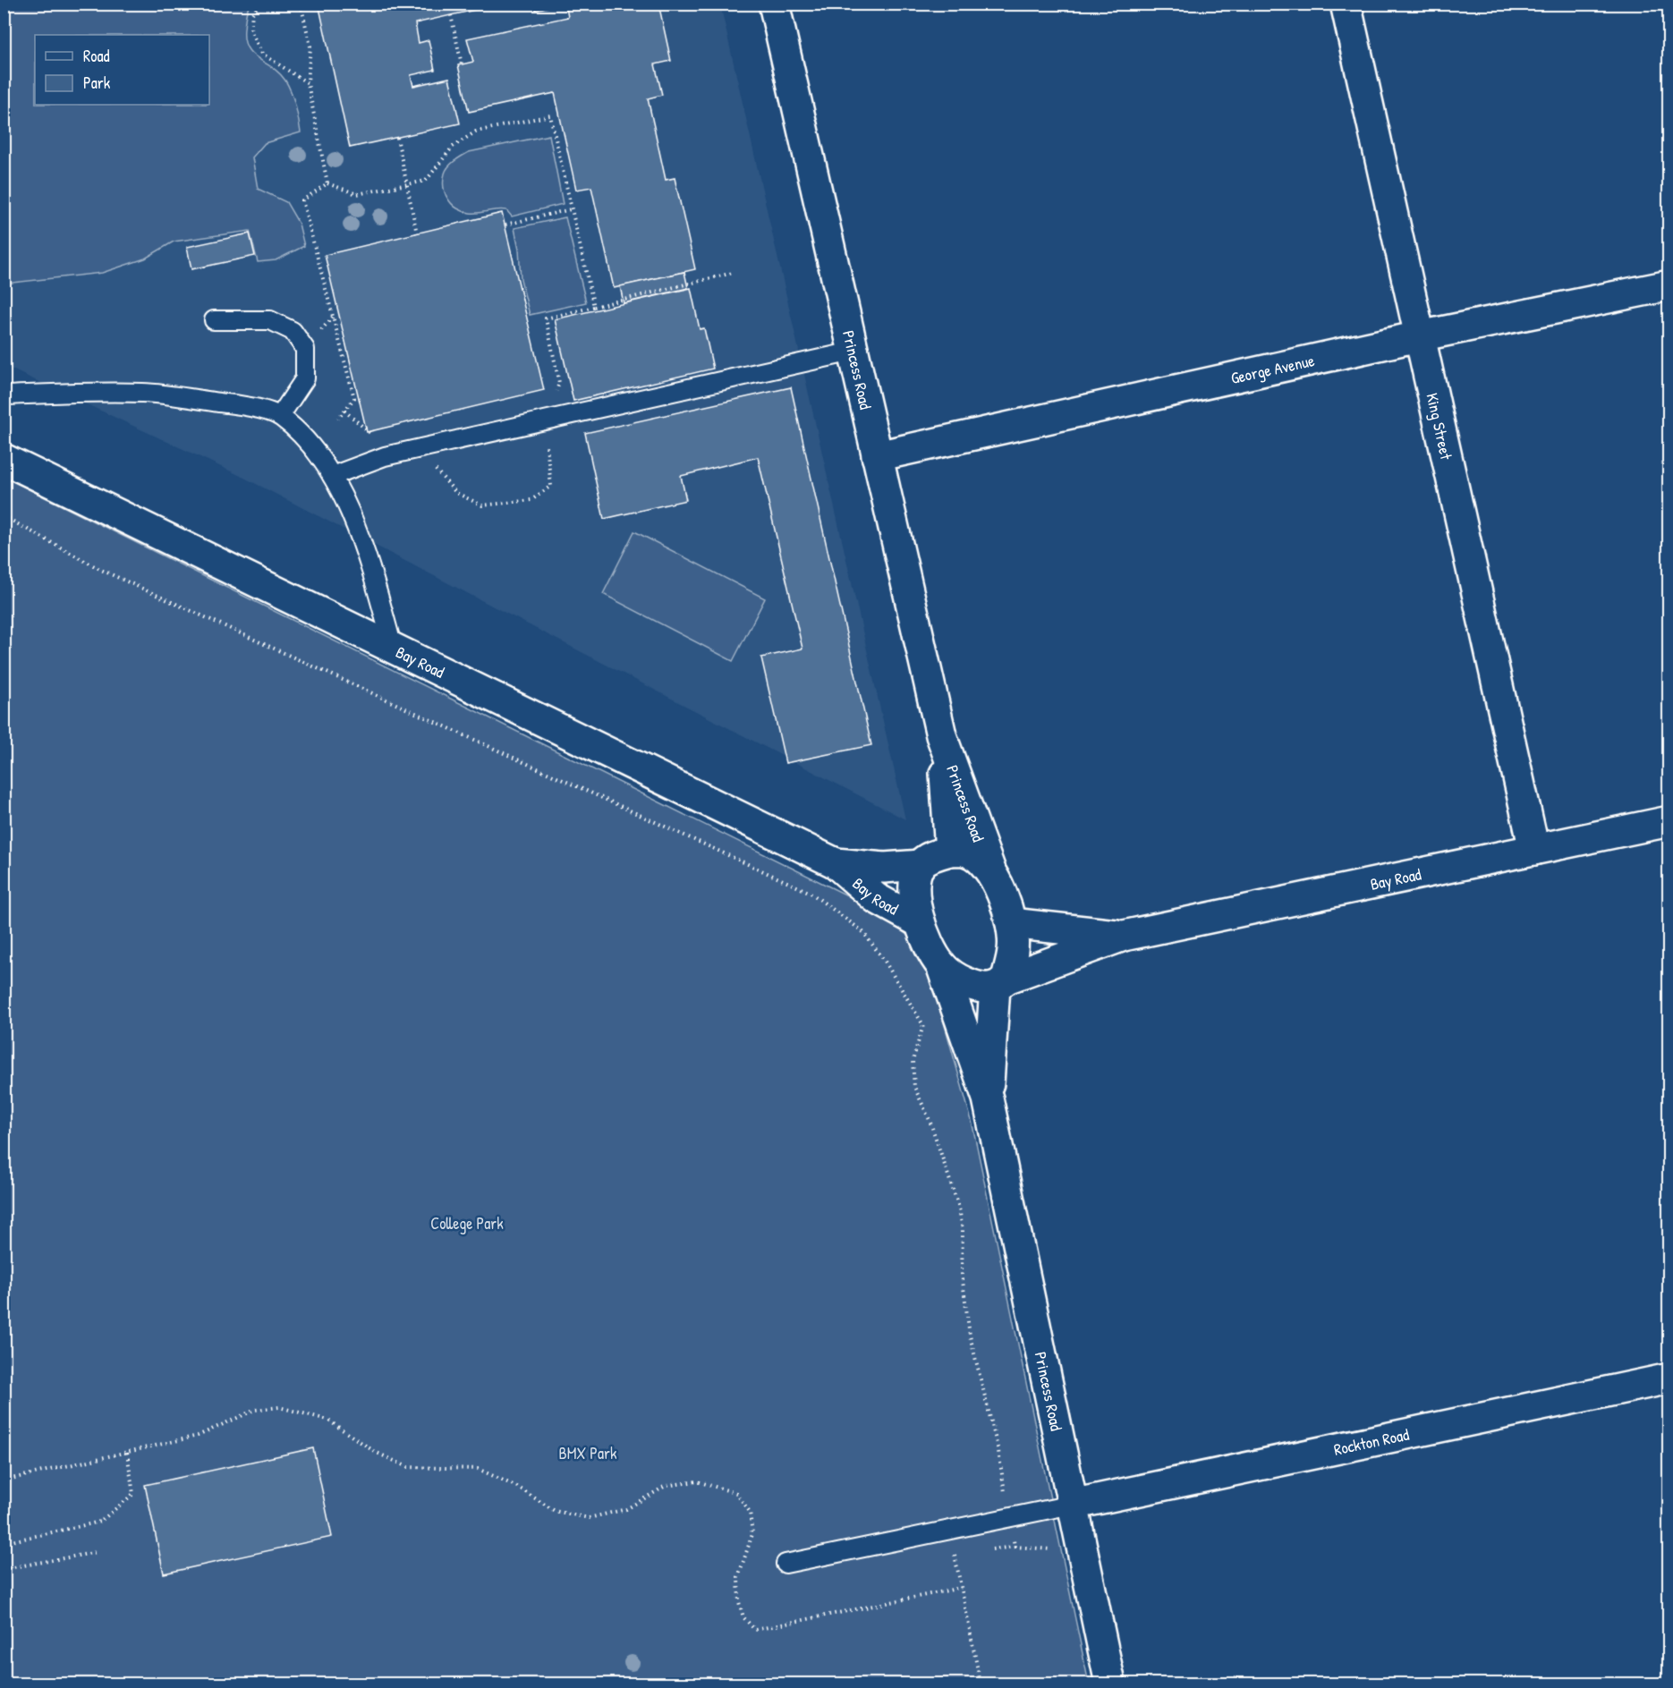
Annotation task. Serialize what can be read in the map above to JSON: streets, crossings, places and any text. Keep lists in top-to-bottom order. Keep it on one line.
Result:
{"streets":{"street":["George Avenue","Princess Road","King Street","Bay Road","Rockton Road"]},"crossings":[["George Avenue","Princess Road"],["George Avenue","King Street"],["Princess Road","Bay Road"],["Princess Road","Rockton Road"],["King Street","Bay Road"]],"parks":["College Park","BMX Park"],"legend":["Road","Park"]}
